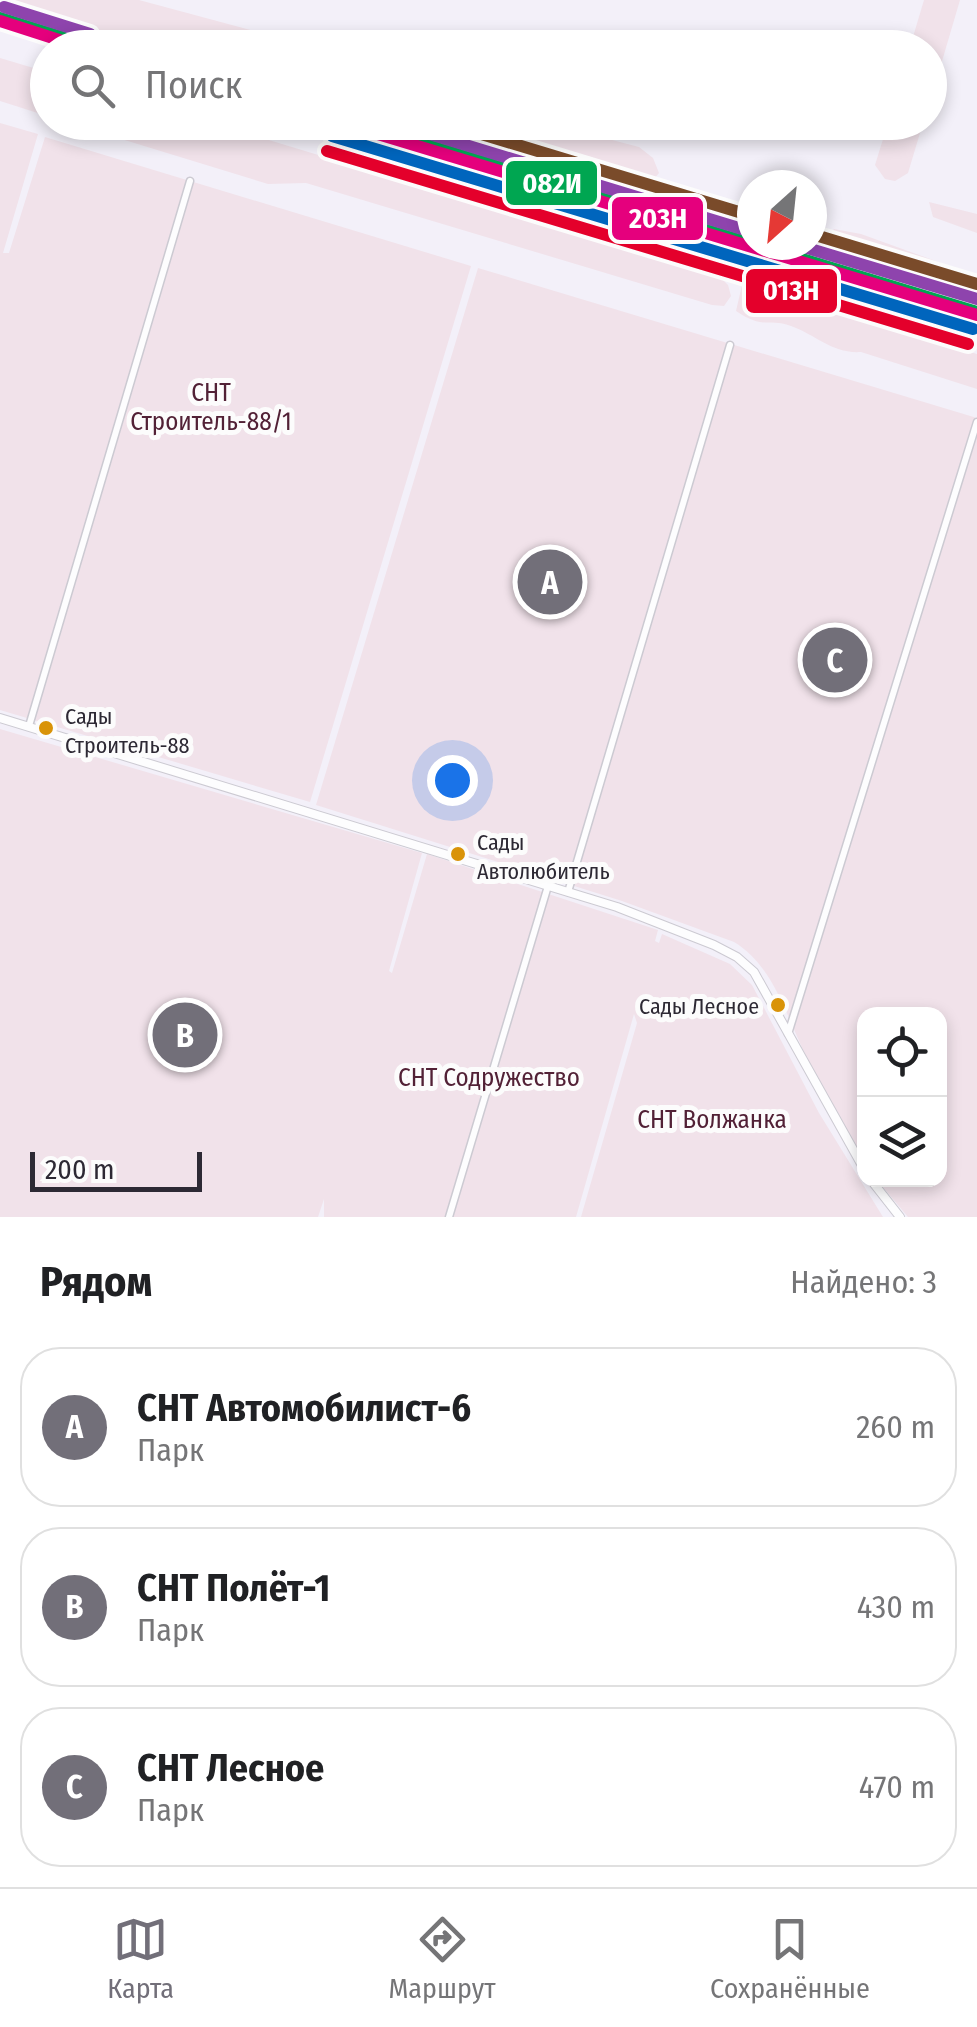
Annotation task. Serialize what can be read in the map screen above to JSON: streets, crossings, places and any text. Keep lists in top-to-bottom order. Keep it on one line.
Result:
{"parks":["СНТ Строитель-88/1","СНТ Содружество","СНТ Волжанка"],"places":["Сады Строитель-88","Сады Автолюбитель","Сады Лесное"],"lines":["transit line 082И","transit line 203Н","transit line 013Н"],"scale_bar":"200 m","north":"bottom left","page":{"search":"Поиск","pins":["A","C","B"],"scale":"200 m","heading":["Рядом","Найдено: 3"],"list":[{"mark":"A","name":"СНТ Автомобилист-6","note":"Парк","value":"260 m"},{"mark":"B","name":"СНТ Полёт-1","note":"Парк","value":"430 m"},{"mark":"C","name":"СНТ Лесное","note":"Парк","value":"470 m"}],"nav":["Карта","Маршрут","Сохранённые"]}}
